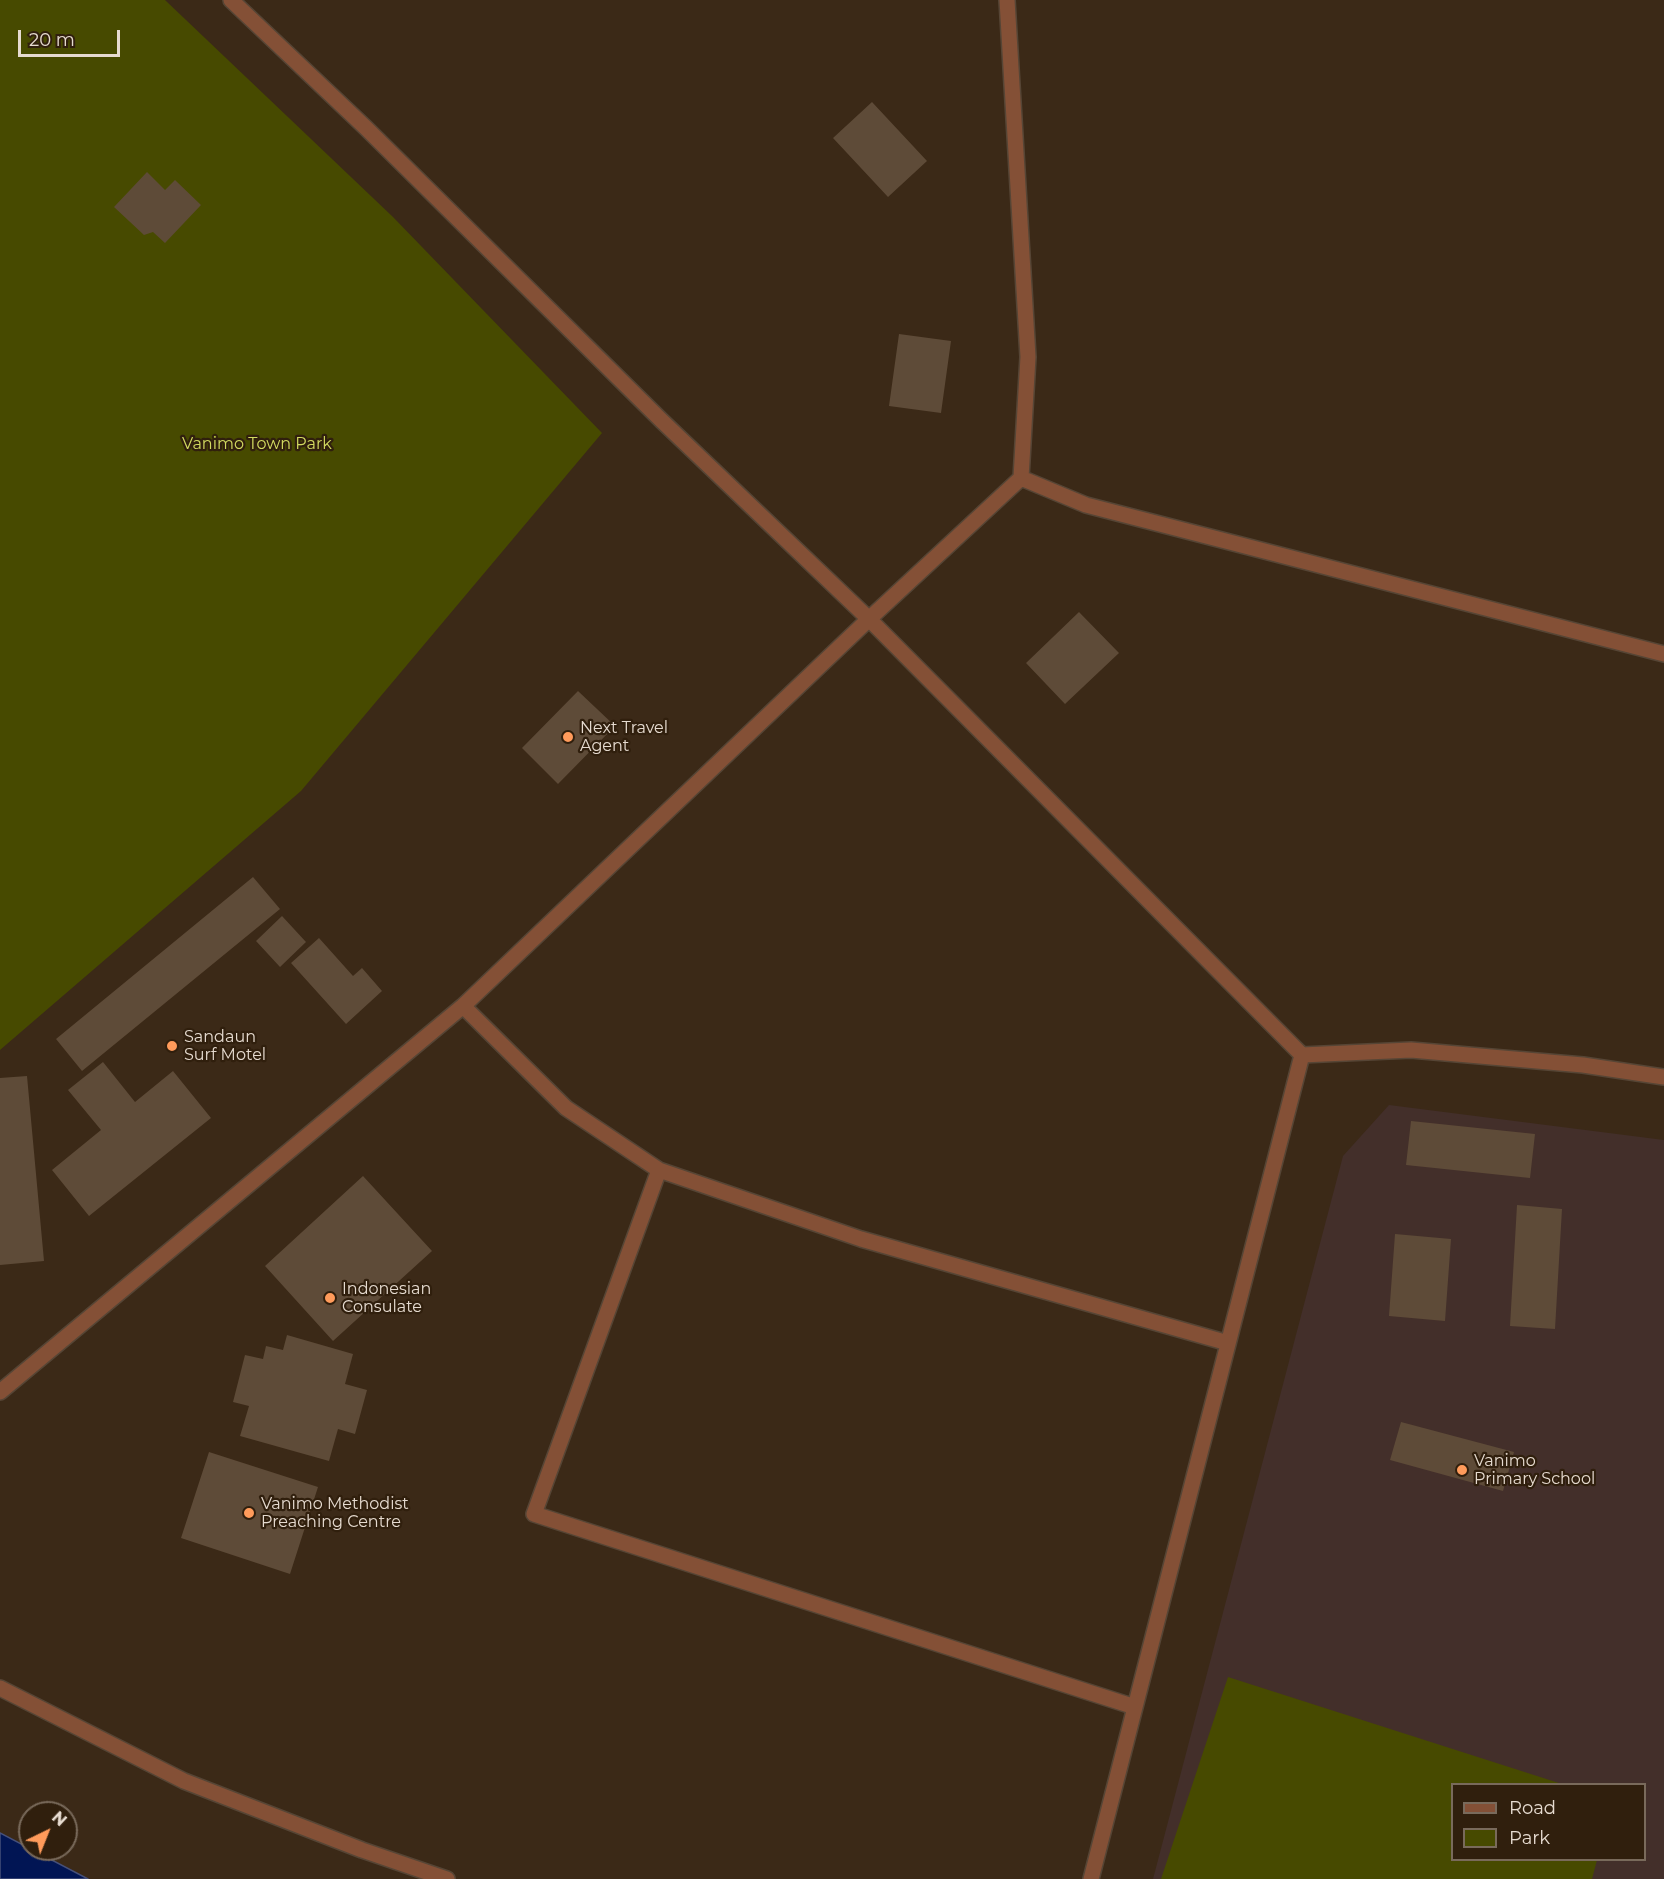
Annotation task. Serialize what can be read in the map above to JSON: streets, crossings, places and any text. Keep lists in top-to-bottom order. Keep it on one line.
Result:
{"parks":["Vanimo Town Park"],"places":["Next Travel Agent","Sandaun Surf Motel","Indonesian Consulate","Vanimo Primary School","Vanimo Methodist Preaching Centre"],"legend":["Road","Park"],"scale_bar":"20 m","north":"top right"}
